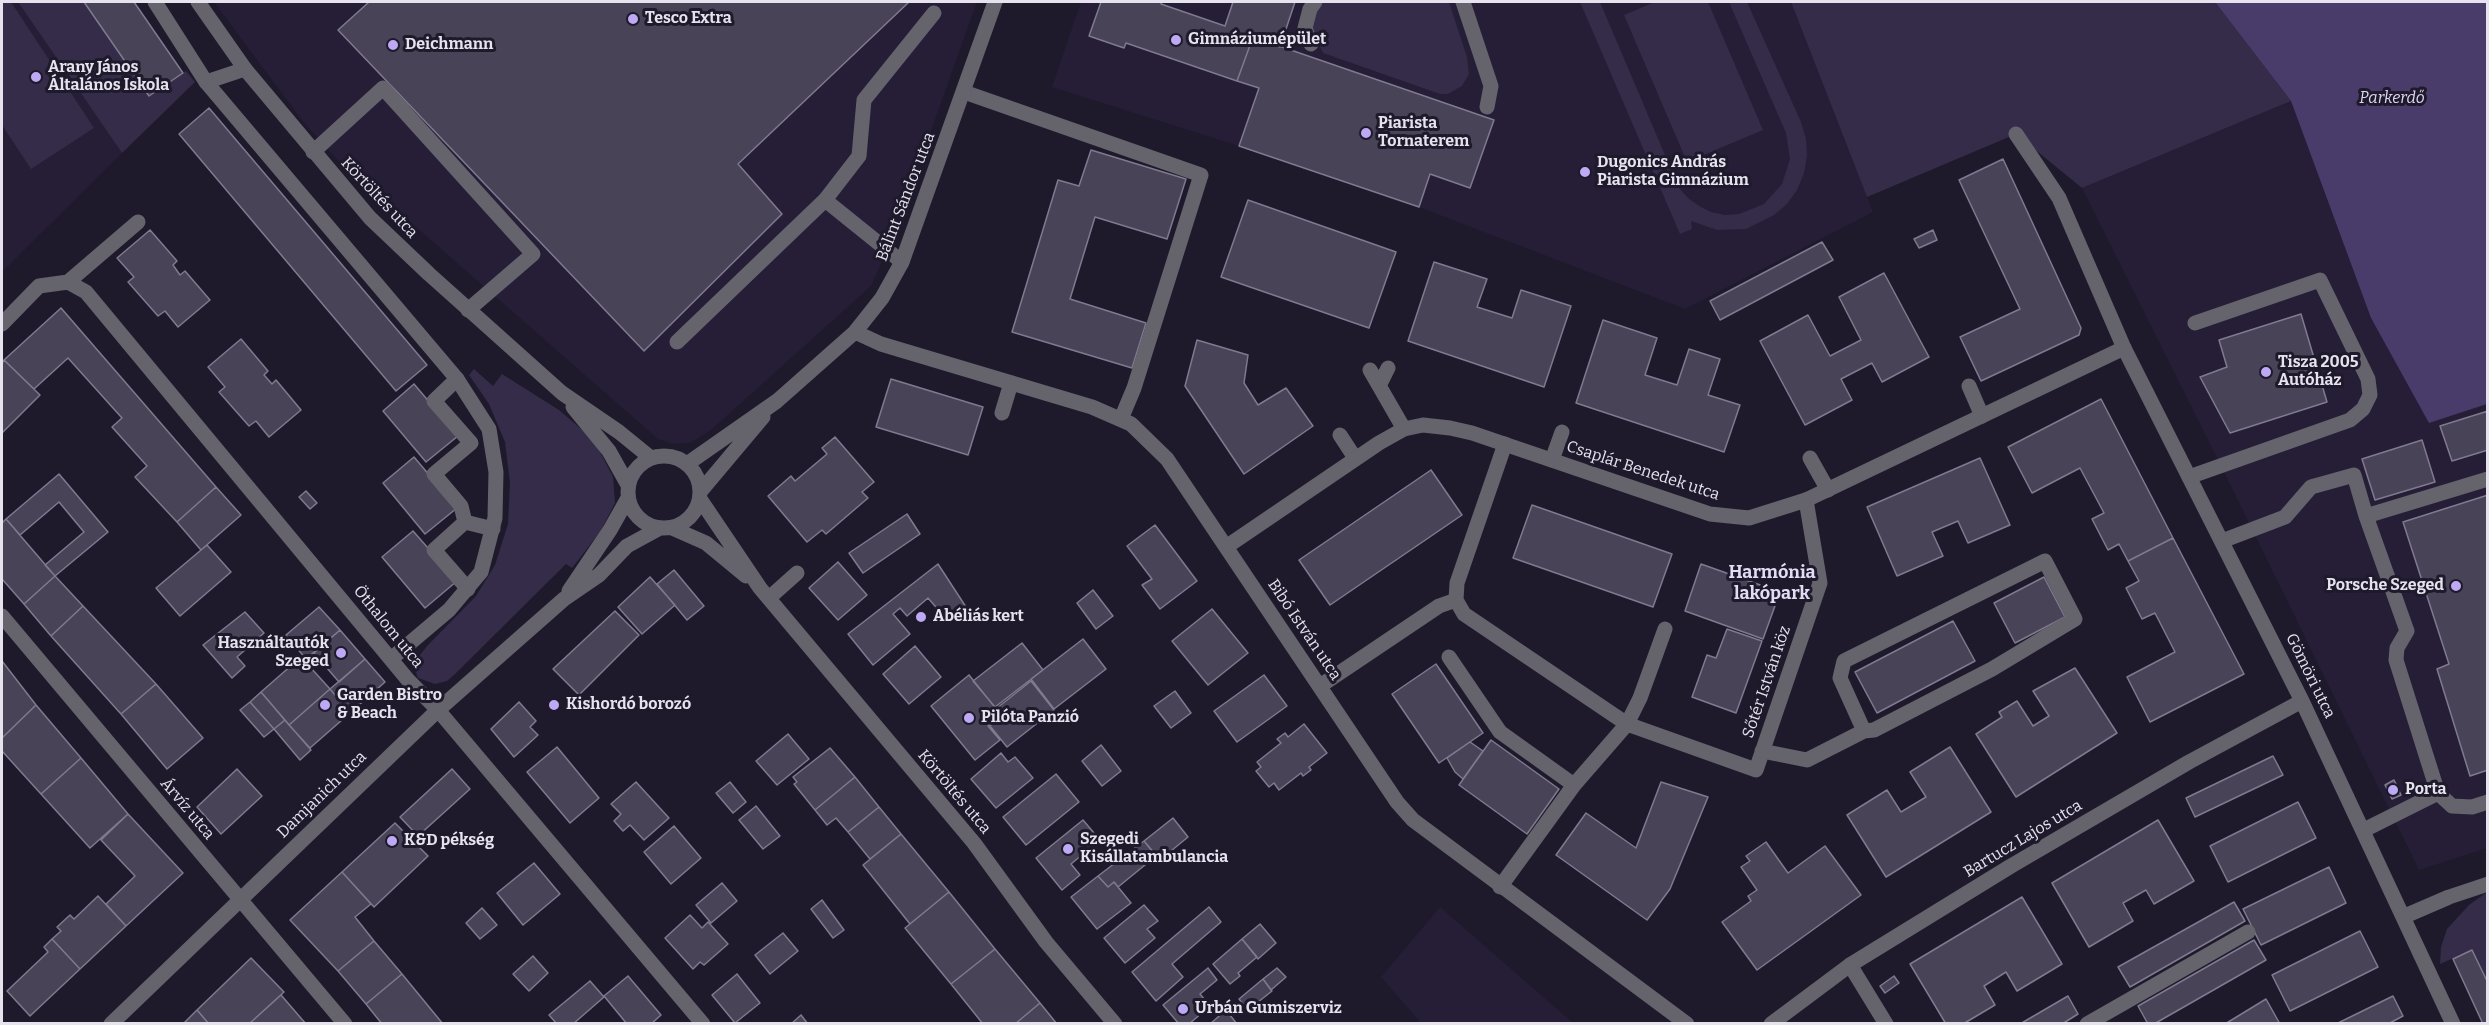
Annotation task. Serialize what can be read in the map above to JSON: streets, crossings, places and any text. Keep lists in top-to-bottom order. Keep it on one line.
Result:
{"streets":{"street":["Bálint Sándor utca","Körtöltés utca","Csaplár Benedek utca","Öthalom utca","Bibó István utca","Gömöri utca","Sőtér István köz","Damjanich utca","Árvíz utca","Bartucz Lajos utca"]},"crossings":[["Bálint Sándor utca","Körtöltés utca"],["Bálint Sándor utca","Bibó István utca"],["Bálint Sándor utca","Damjanich utca"],["Körtöltés utca","Damjanich utca"],["Csaplár Benedek utca","Bibó István utca"],["Csaplár Benedek utca","Gömöri utca"],["Csaplár Benedek utca","Sőtér István köz"],["Öthalom utca","Damjanich utca"],["Gömöri utca","Bartucz Lajos utca"],["Damjanich utca","Árvíz utca"]],"districts":["Harmónia lakópark"],"parks":["Parkerdő"],"places":["Tesco Extra","Gimnáziumépület","Deichmann","Arany János Általános Iskola","Piarista Tornaterem","Dugonics András Piarista Gimnázium","Tisza 2005 Autóház","Porsche Szeged","Abéliás kert","Használtautók Szeged","Garden Bistro & Beach","Kishordó borozó","Pilóta Panzió","Porta","K&D pékség","Szegedi Kisállatambulancia","Urbán Gumiszerviz"]}
